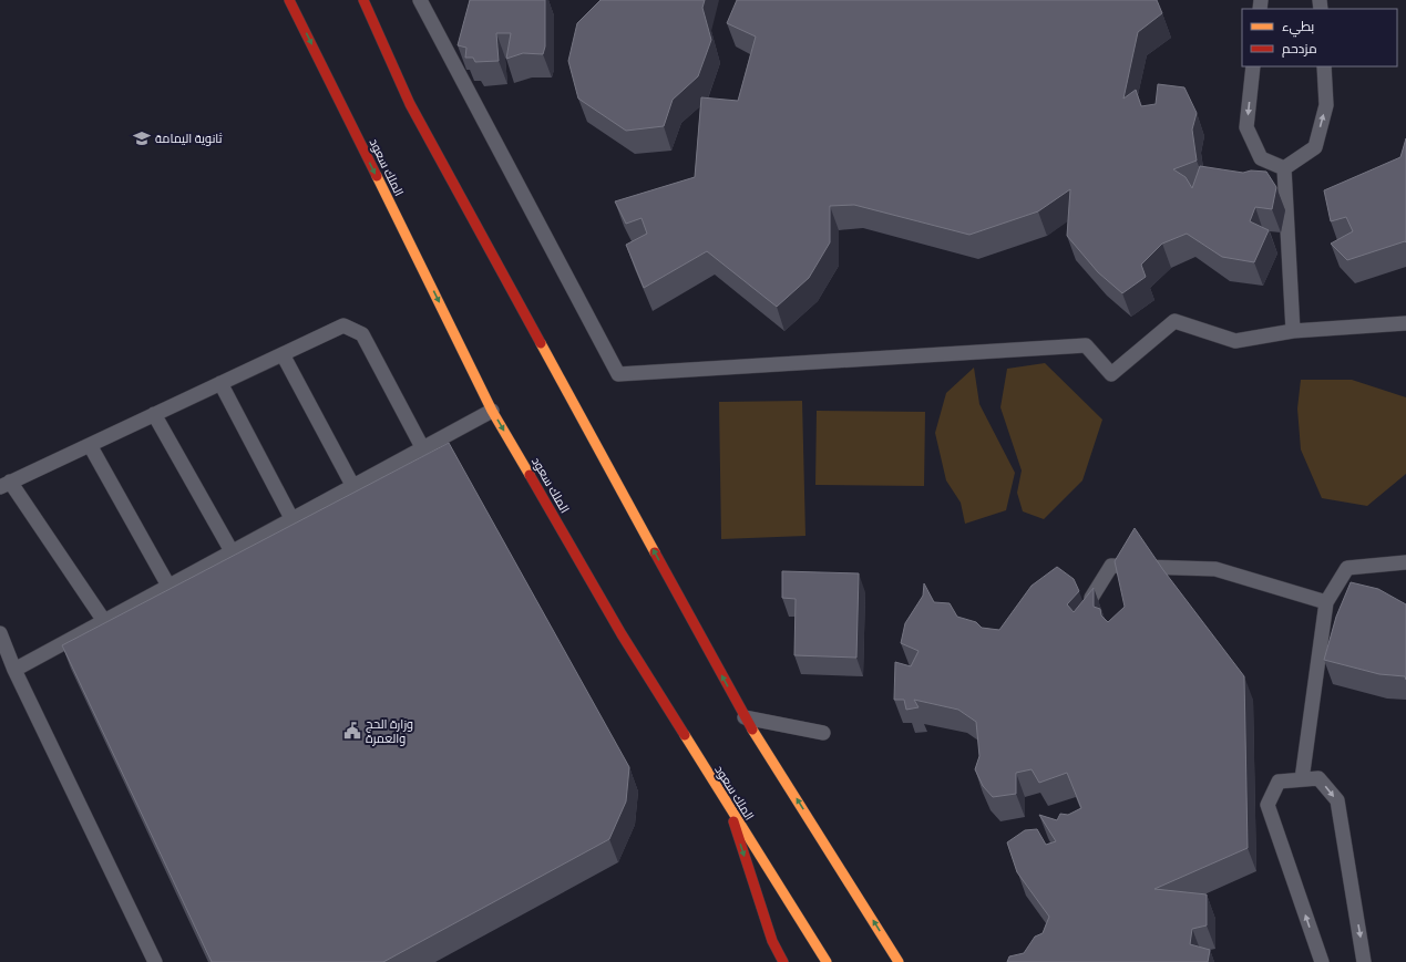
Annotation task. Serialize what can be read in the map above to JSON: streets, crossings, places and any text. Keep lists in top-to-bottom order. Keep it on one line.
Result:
{"streets":{"main road":["الملك سعود"]},"places":{"school or university":["ثانوية اليمامة"],"public building":["وزارة الحج والعمرة"]},"legend":["بطيء","مزدحم"]}
